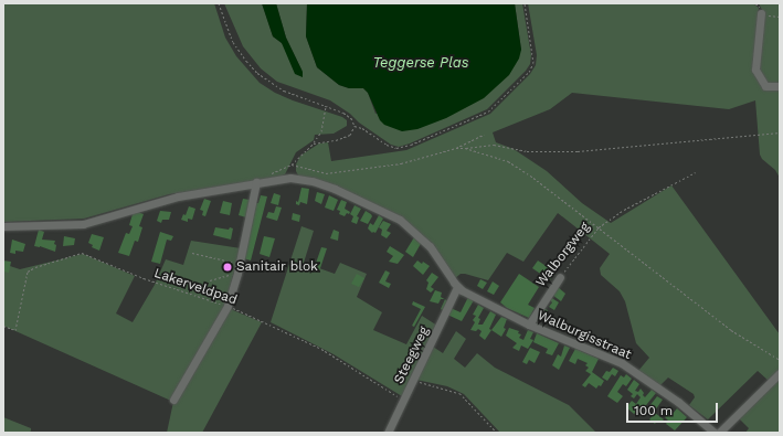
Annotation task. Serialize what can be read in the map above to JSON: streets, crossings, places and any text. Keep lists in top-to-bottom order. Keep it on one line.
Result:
{"streets":{"street":["Walborgweg","Walburgisstraat","Steegweg"],"path":["Lakerveldpad"]},"crossings":[["Walborgweg","Walburgisstraat"],["Lakerveldpad","Steegweg"],["Walburgisstraat","Steegweg"]],"water":["Teggerse Plas"],"places":["Sanitair blok"],"scale_bar":"100 m"}
